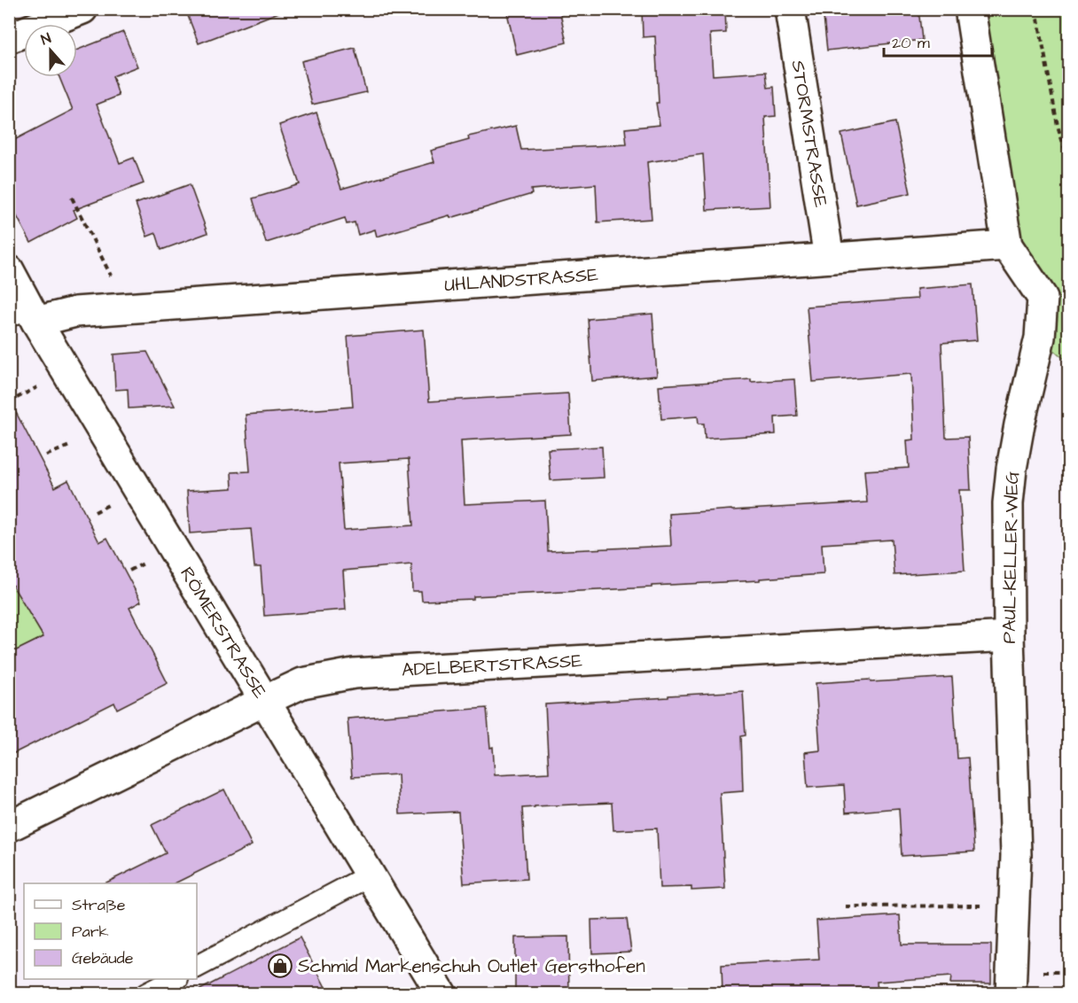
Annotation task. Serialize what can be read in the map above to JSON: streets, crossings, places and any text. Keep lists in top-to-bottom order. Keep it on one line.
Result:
{"streets":{"street":["STORMSTRASSE","UHLANDSTRASSE","PAUL-KELLER-WEG","RÖMERSTRASSE","ADELBERTSTRASSE"]},"crossings":[["STORMSTRASSE","UHLANDSTRASSE"],["UHLANDSTRASSE","PAUL-KELLER-WEG"],["UHLANDSTRASSE","RÖMERSTRASSE"],["PAUL-KELLER-WEG","ADELBERTSTRASSE"],["RÖMERSTRASSE","ADELBERTSTRASSE"]],"places":{"shop":["Schmid Markenschuh Outlet Gersthofen"]},"legend":["Straße","Park","Gebäude"],"scale_bar":"20 m","north":"top"}
